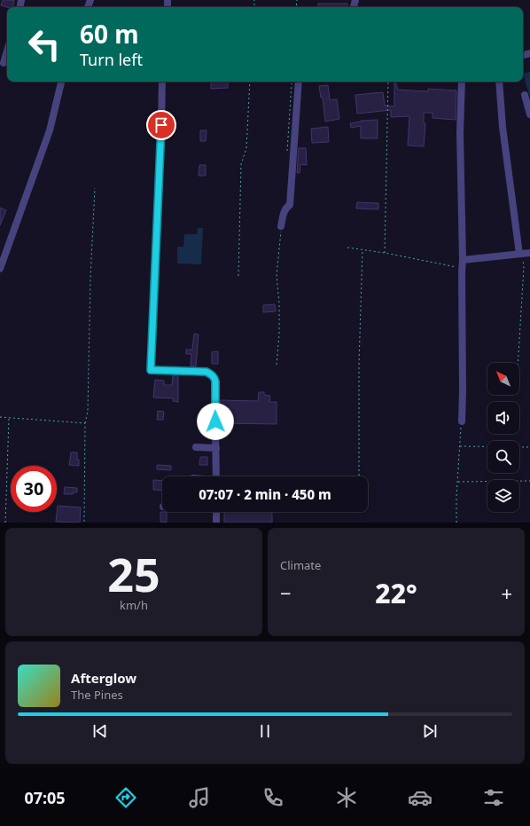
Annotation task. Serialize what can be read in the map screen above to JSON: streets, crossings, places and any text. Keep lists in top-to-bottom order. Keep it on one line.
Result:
{"north":"top left","page":{"turn":["60 m","Turn left"],"limit":"30","trip":"07:07 · 2 min · 450 m","tile":[["25","km/h"],"Climate"],"heat":["−","22°","+"],"song":["Afterglow","The Pines"],"tabs":"07:05"}}
